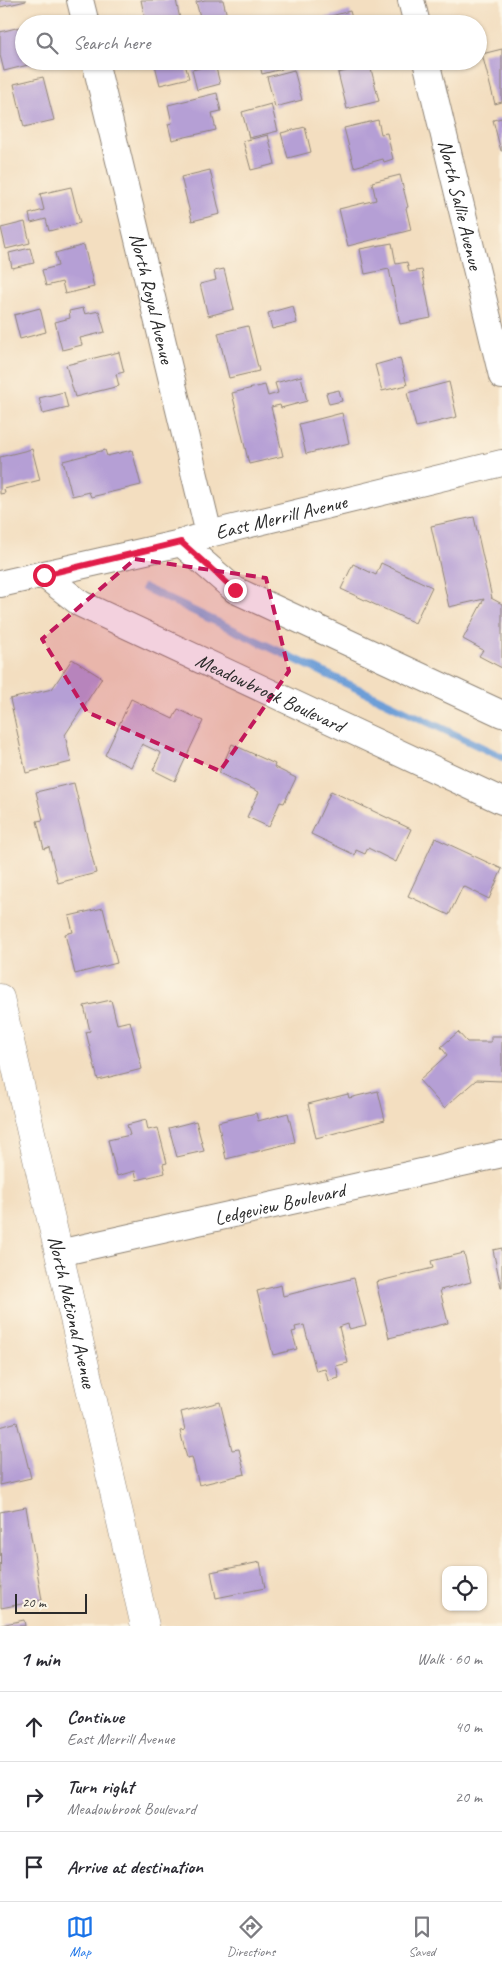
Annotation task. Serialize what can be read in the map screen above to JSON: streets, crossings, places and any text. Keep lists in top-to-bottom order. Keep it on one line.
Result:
{"streets":{"street":["North Sallie Avenue","North Royal Avenue","East Merrill Avenue","Meadowbrook Boulevard","Ledgeview Boulevard","North National Avenue"]},"crossings":[["North Royal Avenue","East Merrill Avenue"],["East Merrill Avenue","Meadowbrook Boulevard"],["Ledgeview Boulevard","North National Avenue"]],"scale_bar":"20 m","page":{"search":"Search here","scale":"20 m","heading":["1 min","Walk · 60 m"],"list":[["Continue","East Merrill Avenue","40 m"],["Turn right","Meadowbrook Boulevard","20 m"],"Arrive at destination"],"nav":["Map","Directions","Saved"]}}
